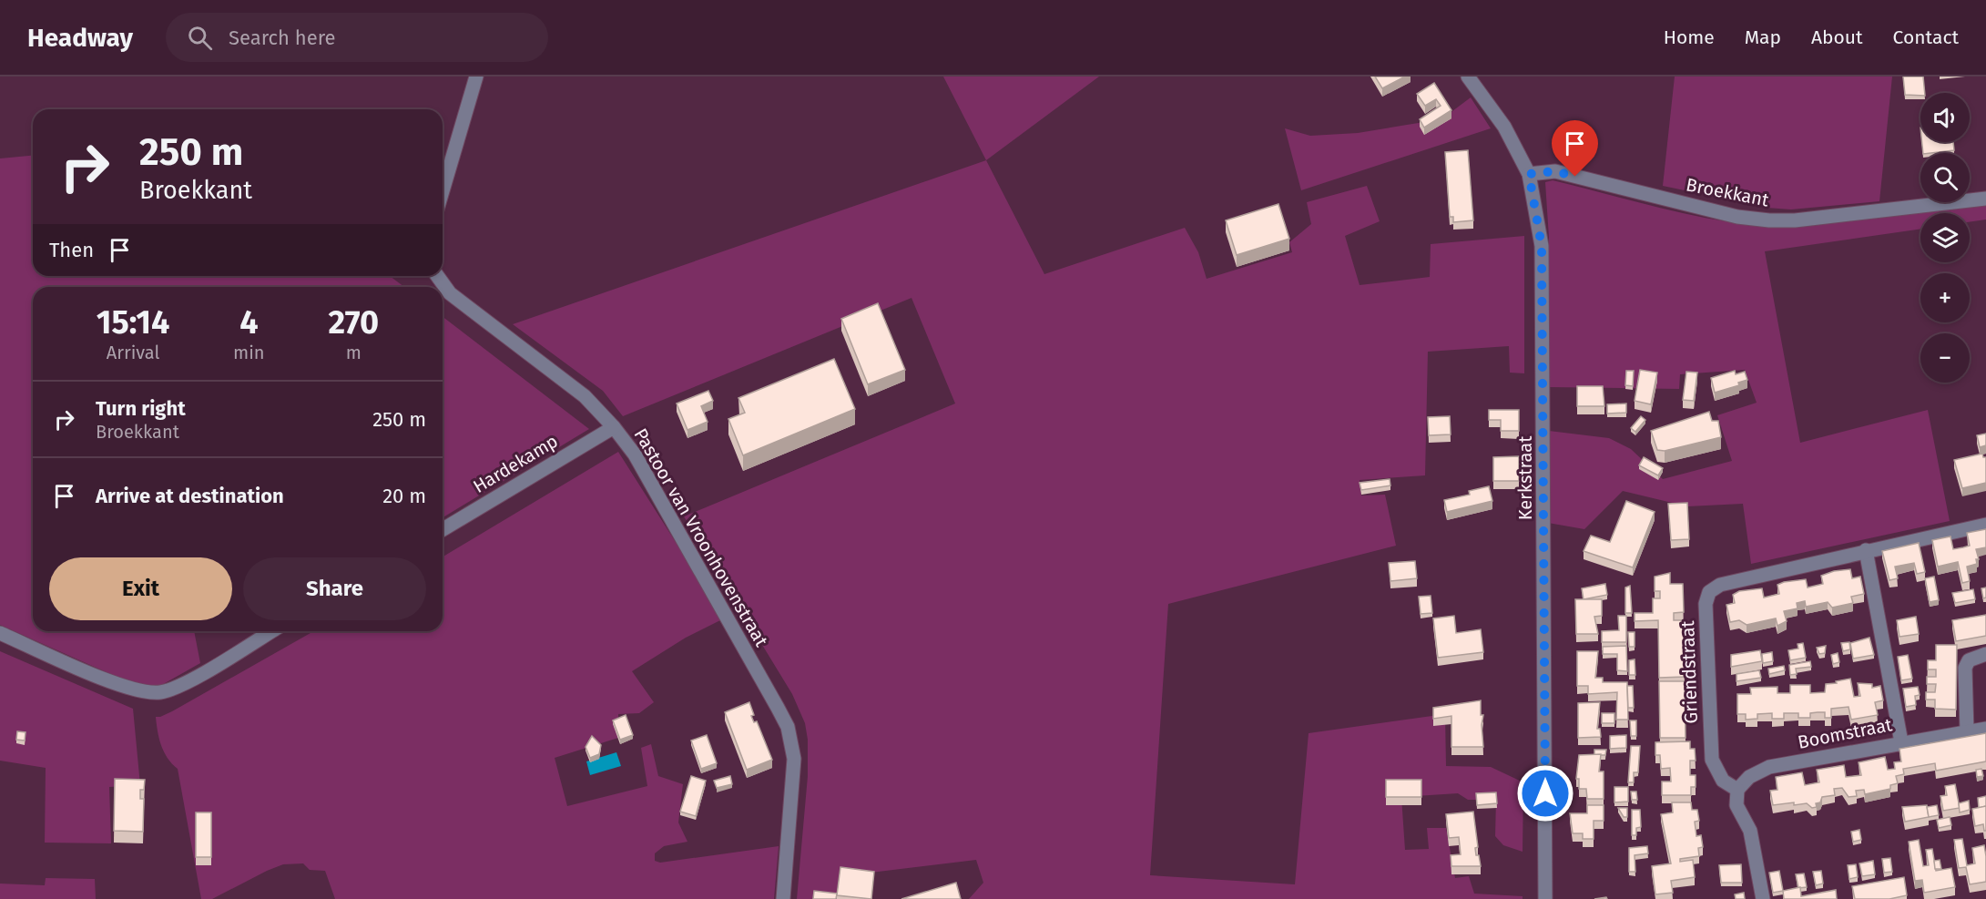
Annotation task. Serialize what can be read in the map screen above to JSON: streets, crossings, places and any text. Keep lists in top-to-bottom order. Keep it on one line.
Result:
{"streets":{"street":["Broekkant","Hardekamp","Kerkstraat","Pastoor van Vroonhovenstraat","Griendstraat","Boomstraat"]},"crossings":[["Broekkant","Kerkstraat"],["Hardekamp","Pastoor van Vroonhovenstraat"],["Griendstraat","Boomstraat"]],"page":{"header":"Headway","search":"Search here","nav":["Home","Map","About","Contact"],"map_buttons":["+","−"],"turn":["250 m","Broekkant"],"then":"Then","eta":["15:14","Arrival","4","min","270","m"],"list":[{"name":"Turn right","note":"Broekkant","value":"250 m"},{"name":"Arrive at destination","value":"20 m"}],"buttons":["Exit","Share"]}}
